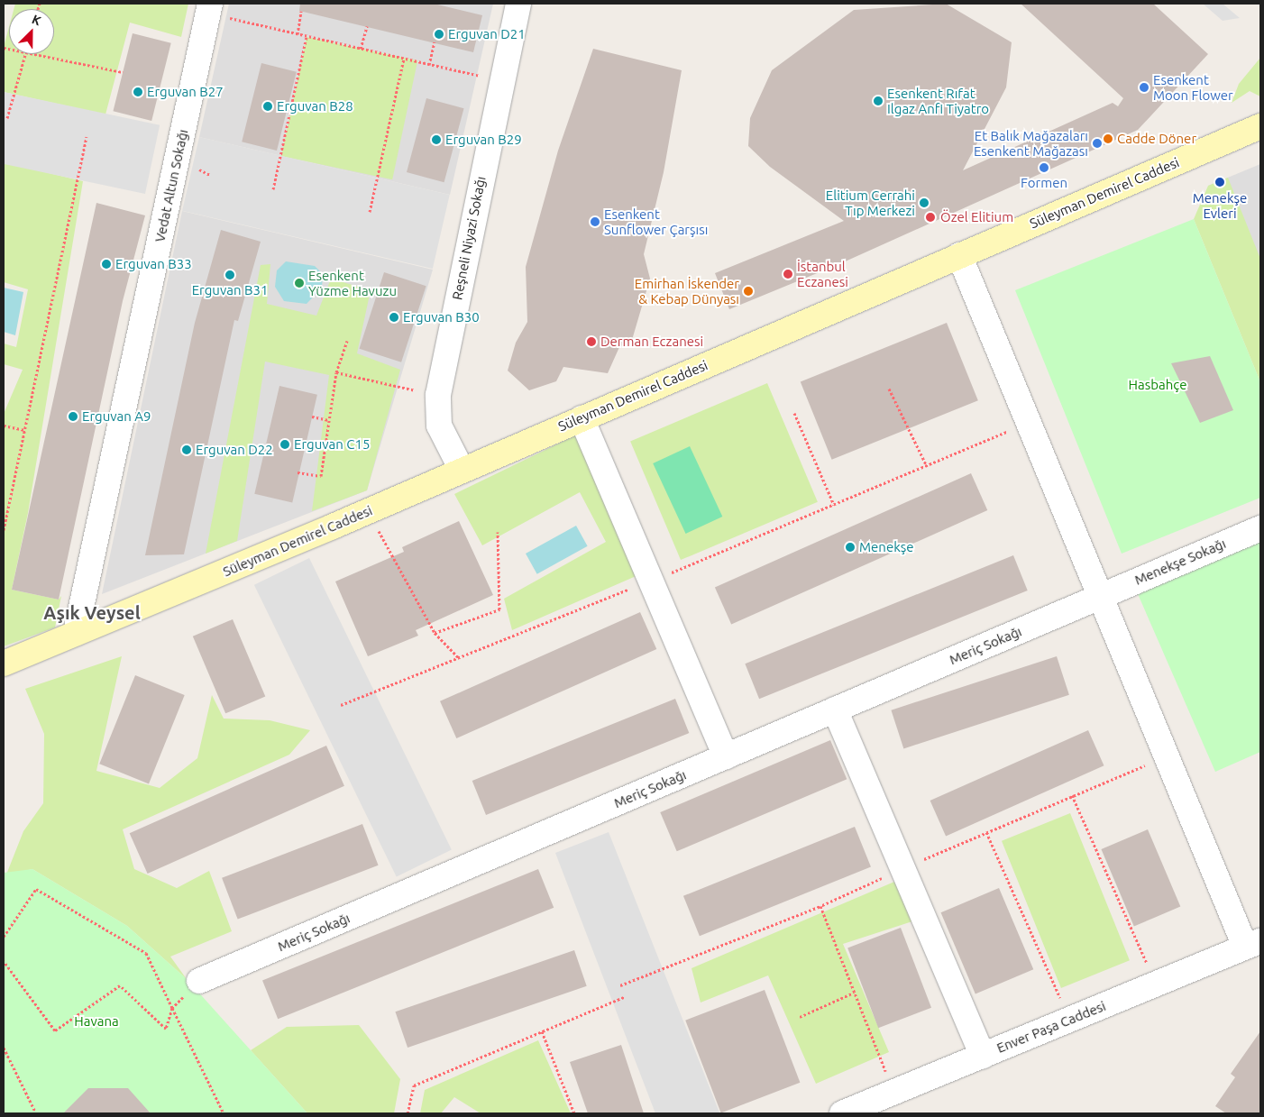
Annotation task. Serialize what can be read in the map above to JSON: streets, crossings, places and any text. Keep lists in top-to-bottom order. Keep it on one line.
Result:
{"streets":{"main road":["Süleyman Demirel Caddesi"],"street":["Vedat Altun Sokağı","Reşneli Niyazi Sokağı","Menekşe Sokağı","Meriç Sokağı","Enver Paşa Caddesi"]},"crossings":[["Vedat Altun Sokağı","Süleyman Demirel Caddesi"],["Süleyman Demirel Caddesi","Reşneli Niyazi Sokağı"],["Menekşe Sokağı","Meriç Sokağı"]],"districts":["Aşık Veysel"],"parks":["Hasbahçe","Havana"],"places":["Erguvan D21","Esenkent Moon Flower","Erguvan B27","Esenkent Rıfat Ilgaz Anfi Tiyatro","Erguvan B28","Cadde Döner","Erguvan B29","Et Balık Mağazaları Esenkent Mağazası","Formen","Menekşe Evleri","Elitium Cerrahi Tıp Merkezi","Özel Elitium","Esenkent Sunflower Çarşısı","Erguvan B33","İstanbul Eczanesi","Erguvan B31","Esenkent Yüzme Havuzu","Emirhan İskender & Kebap Dünyası","Erguvan B30","Derman Eczanesi","Erguvan A9","Erguvan C15","Erguvan D22","Menekşe"],"north":"top right"}
